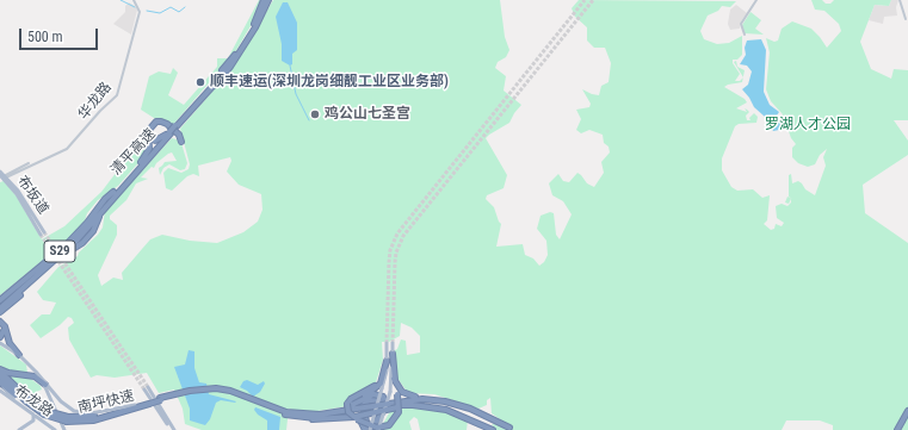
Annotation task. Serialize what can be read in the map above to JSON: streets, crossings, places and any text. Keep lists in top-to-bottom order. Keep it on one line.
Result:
{"streets":{"highway":["清平高速","S29","南坪快速"],"main road":["布坂道","布龙路"],"street":["华龙路"]},"parks":["罗湖人才公园"],"places":["顺丰速运(深圳龙岗细靓工业区业务部)","鸡公山七圣宫"],"scale_bar":"500 m"}
